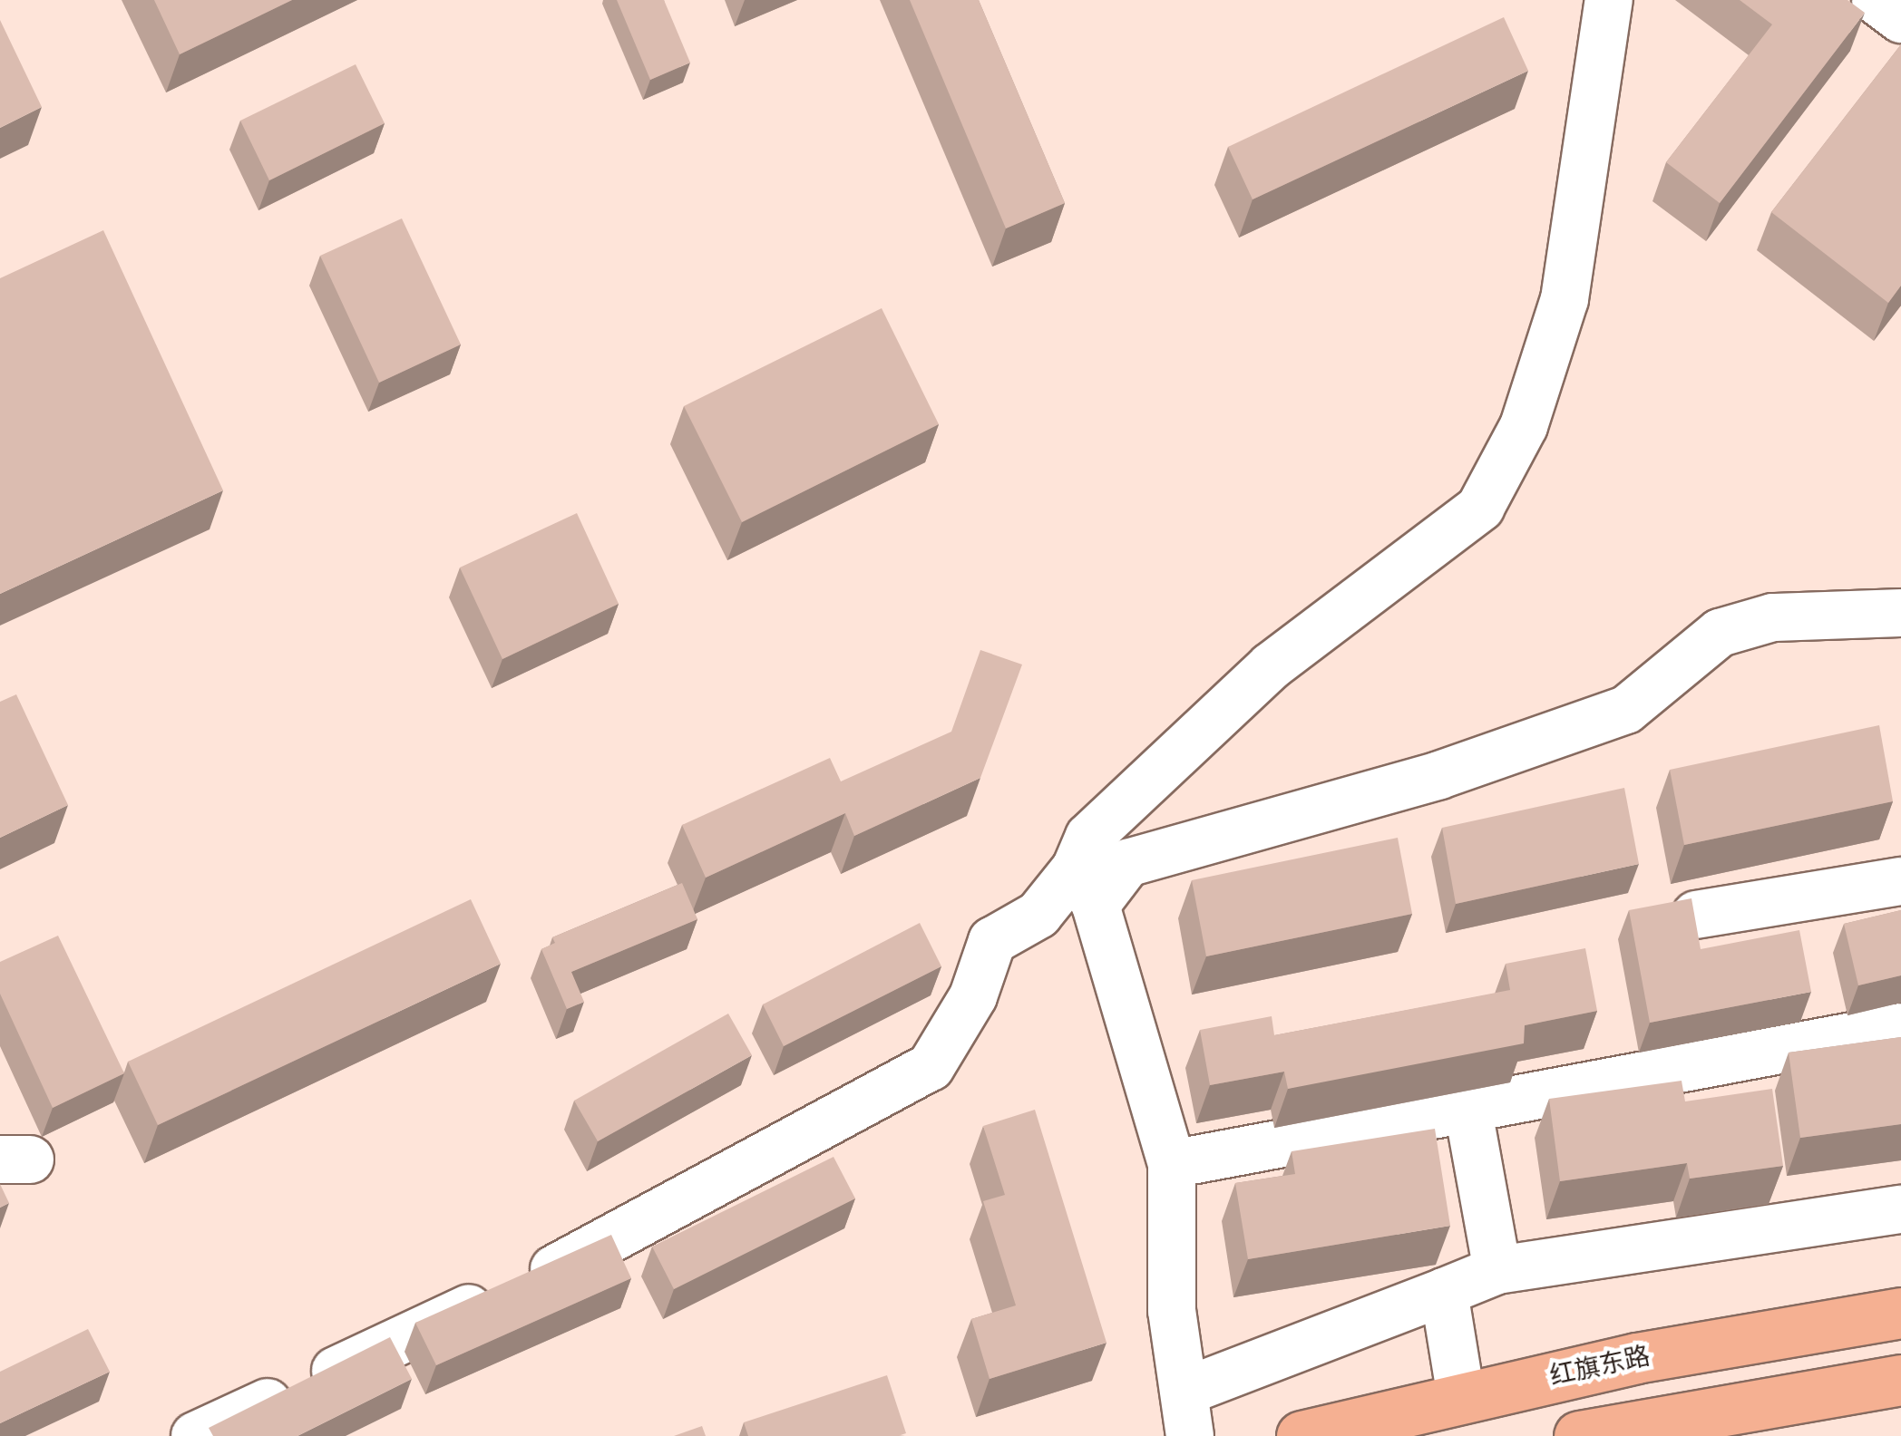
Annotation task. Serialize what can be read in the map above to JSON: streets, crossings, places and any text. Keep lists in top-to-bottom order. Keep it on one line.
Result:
{"streets":{"main road":["红旗东路"]}}
